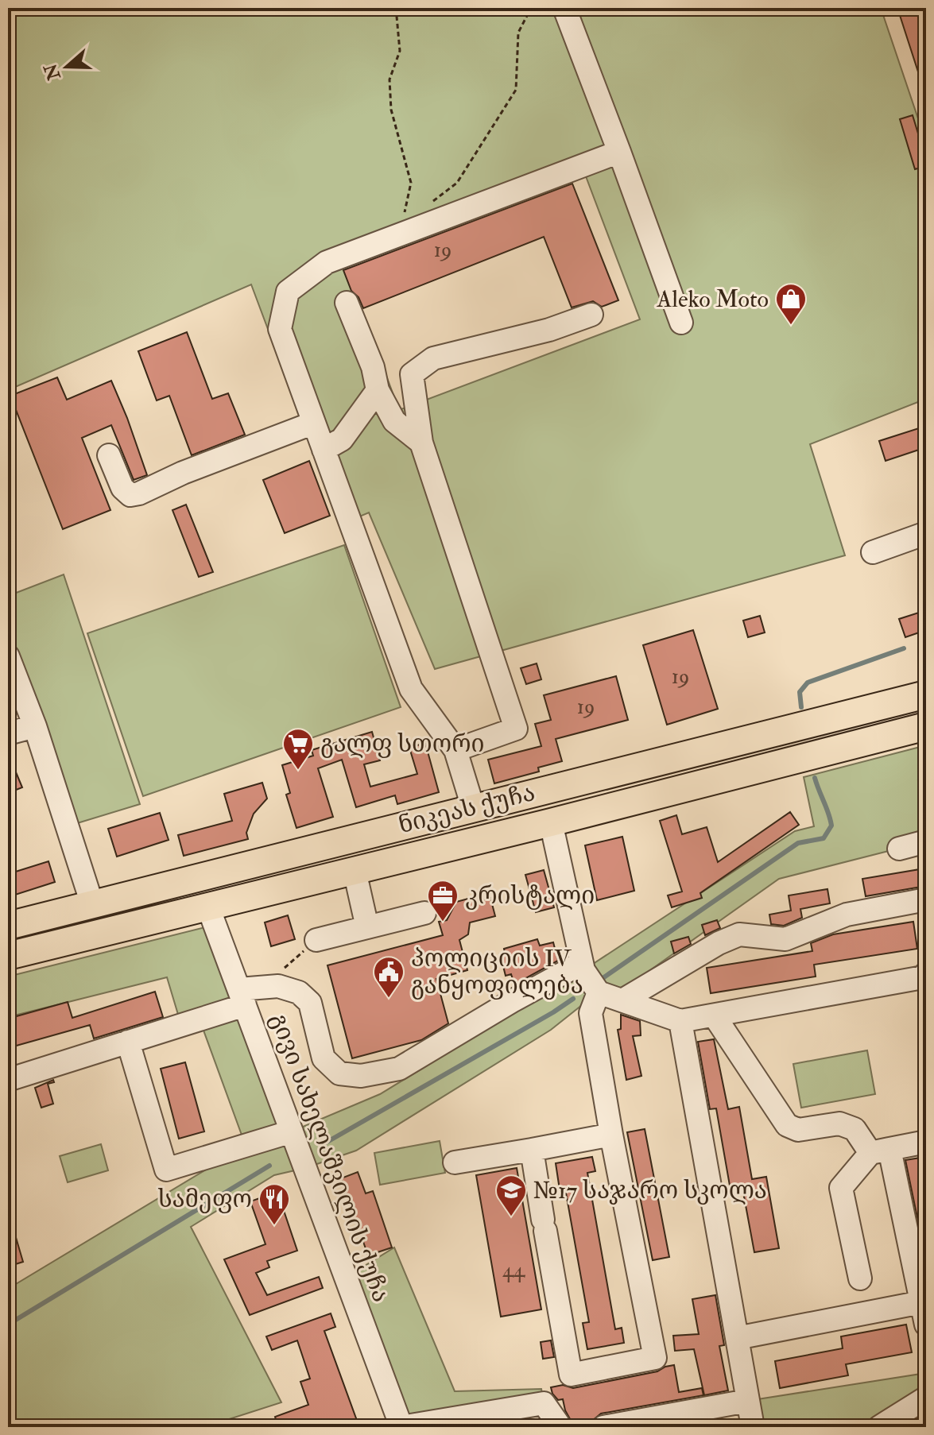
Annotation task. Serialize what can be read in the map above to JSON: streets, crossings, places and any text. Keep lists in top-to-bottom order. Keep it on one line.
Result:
{"streets":{"main road":["ნიკეას ქუჩა"],"street":["გივი სახელაშვილის ქუჩა"]},"crossings":[["ნიკეას ქუჩა","გივი სახელაშვილის ქუჩა"]],"places":{"shop":["Aleko Moto"],"supermarket":["გალფ სთორი"],"office":["კრისტალი"],"public building":["პოლიციის IV განყოფილება"],"school or university":["№17 საჯარო სკოლა"],"restaurant":["სამეფო"]},"house_numbers":["19","19","19","44"],"north":"left"}
